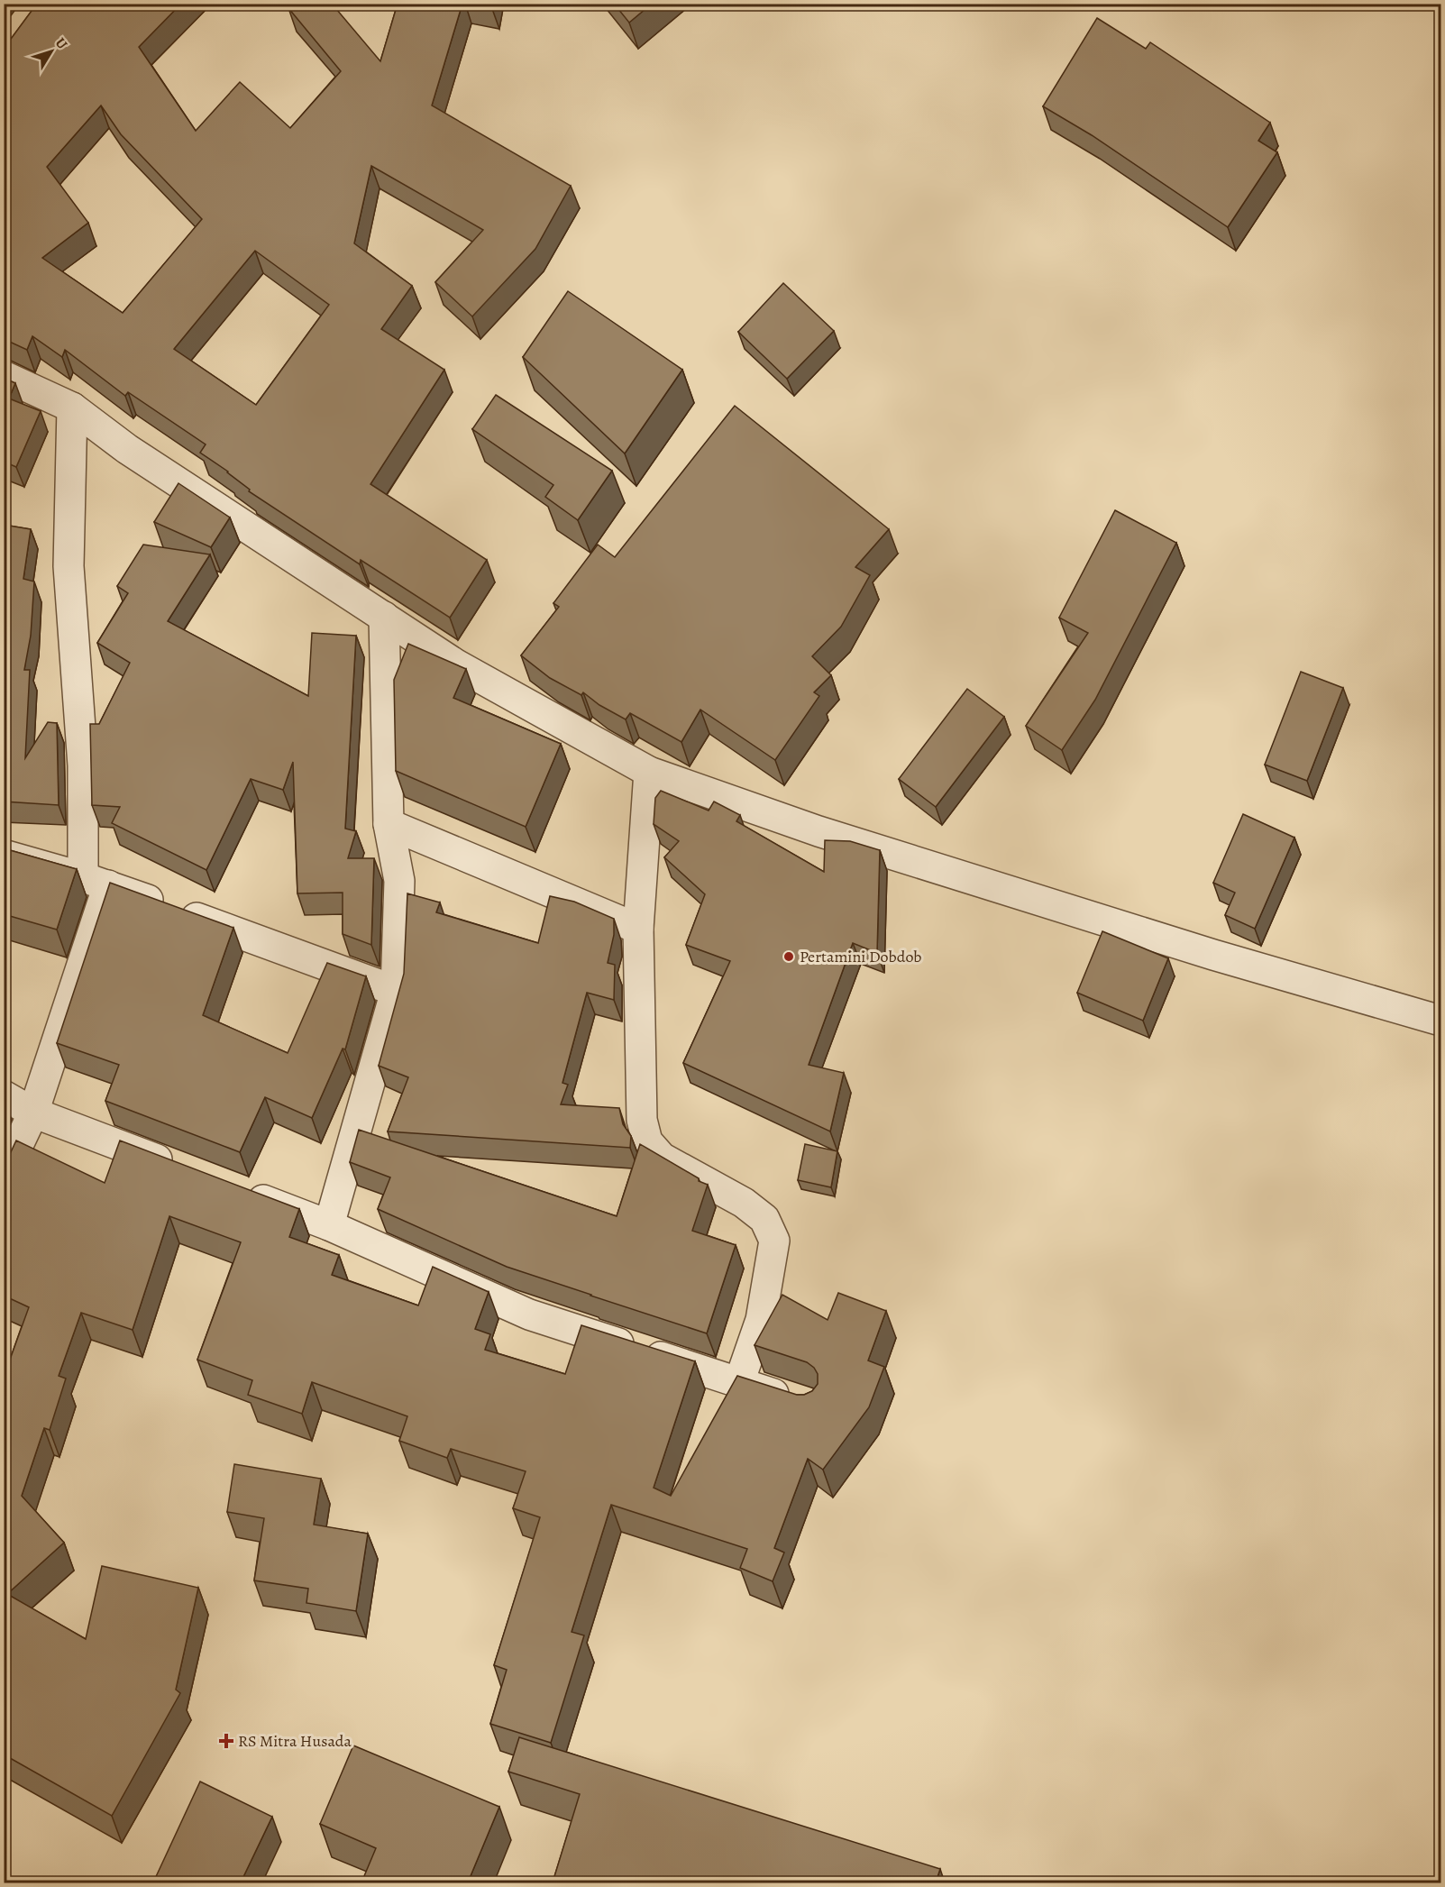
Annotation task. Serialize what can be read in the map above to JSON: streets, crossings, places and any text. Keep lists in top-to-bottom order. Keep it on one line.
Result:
{"places":{"other":["Pertamini Dobdob"],"health":["RS Mitra Husada"]},"north":"top right"}
